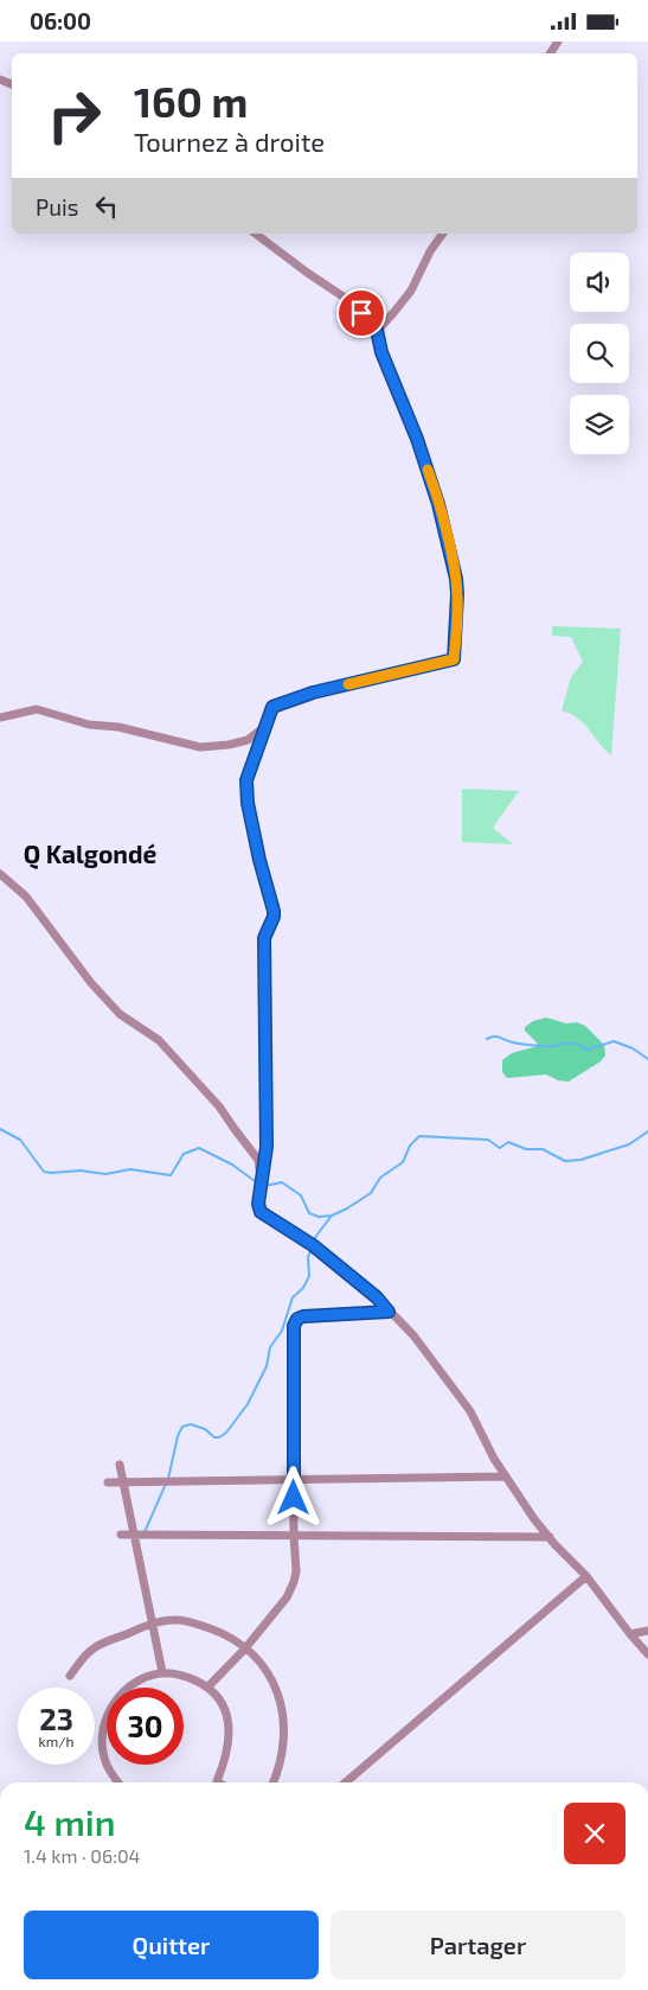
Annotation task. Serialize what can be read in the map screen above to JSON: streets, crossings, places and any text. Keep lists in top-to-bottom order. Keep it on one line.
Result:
{"districts":["Q Kalgondé"],"page":{"status":"06:00","turn":["160 m","Tournez à droite"],"then":"Puis","speed":"23 km/h","limit":"30","heading":["4 min","1.4 km · 06:04"],"buttons":["Quitter","Partager"]}}
